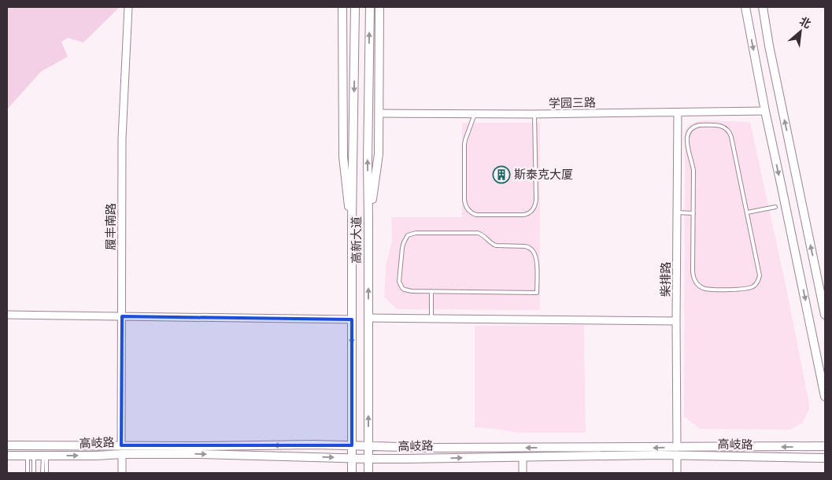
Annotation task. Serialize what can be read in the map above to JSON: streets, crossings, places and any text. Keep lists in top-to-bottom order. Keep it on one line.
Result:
{"streets":{"main road":["高新大道","高岐路"],"street":["学园三路","履丰南路","柴排路"]},"crossings":[["学园三路","柴排路"],["履丰南路","高岐路"],["高新大道","高岐路"],["柴排路","高岐路"]],"places":{"building":["斯泰克大厦"]},"north":"top right"}
